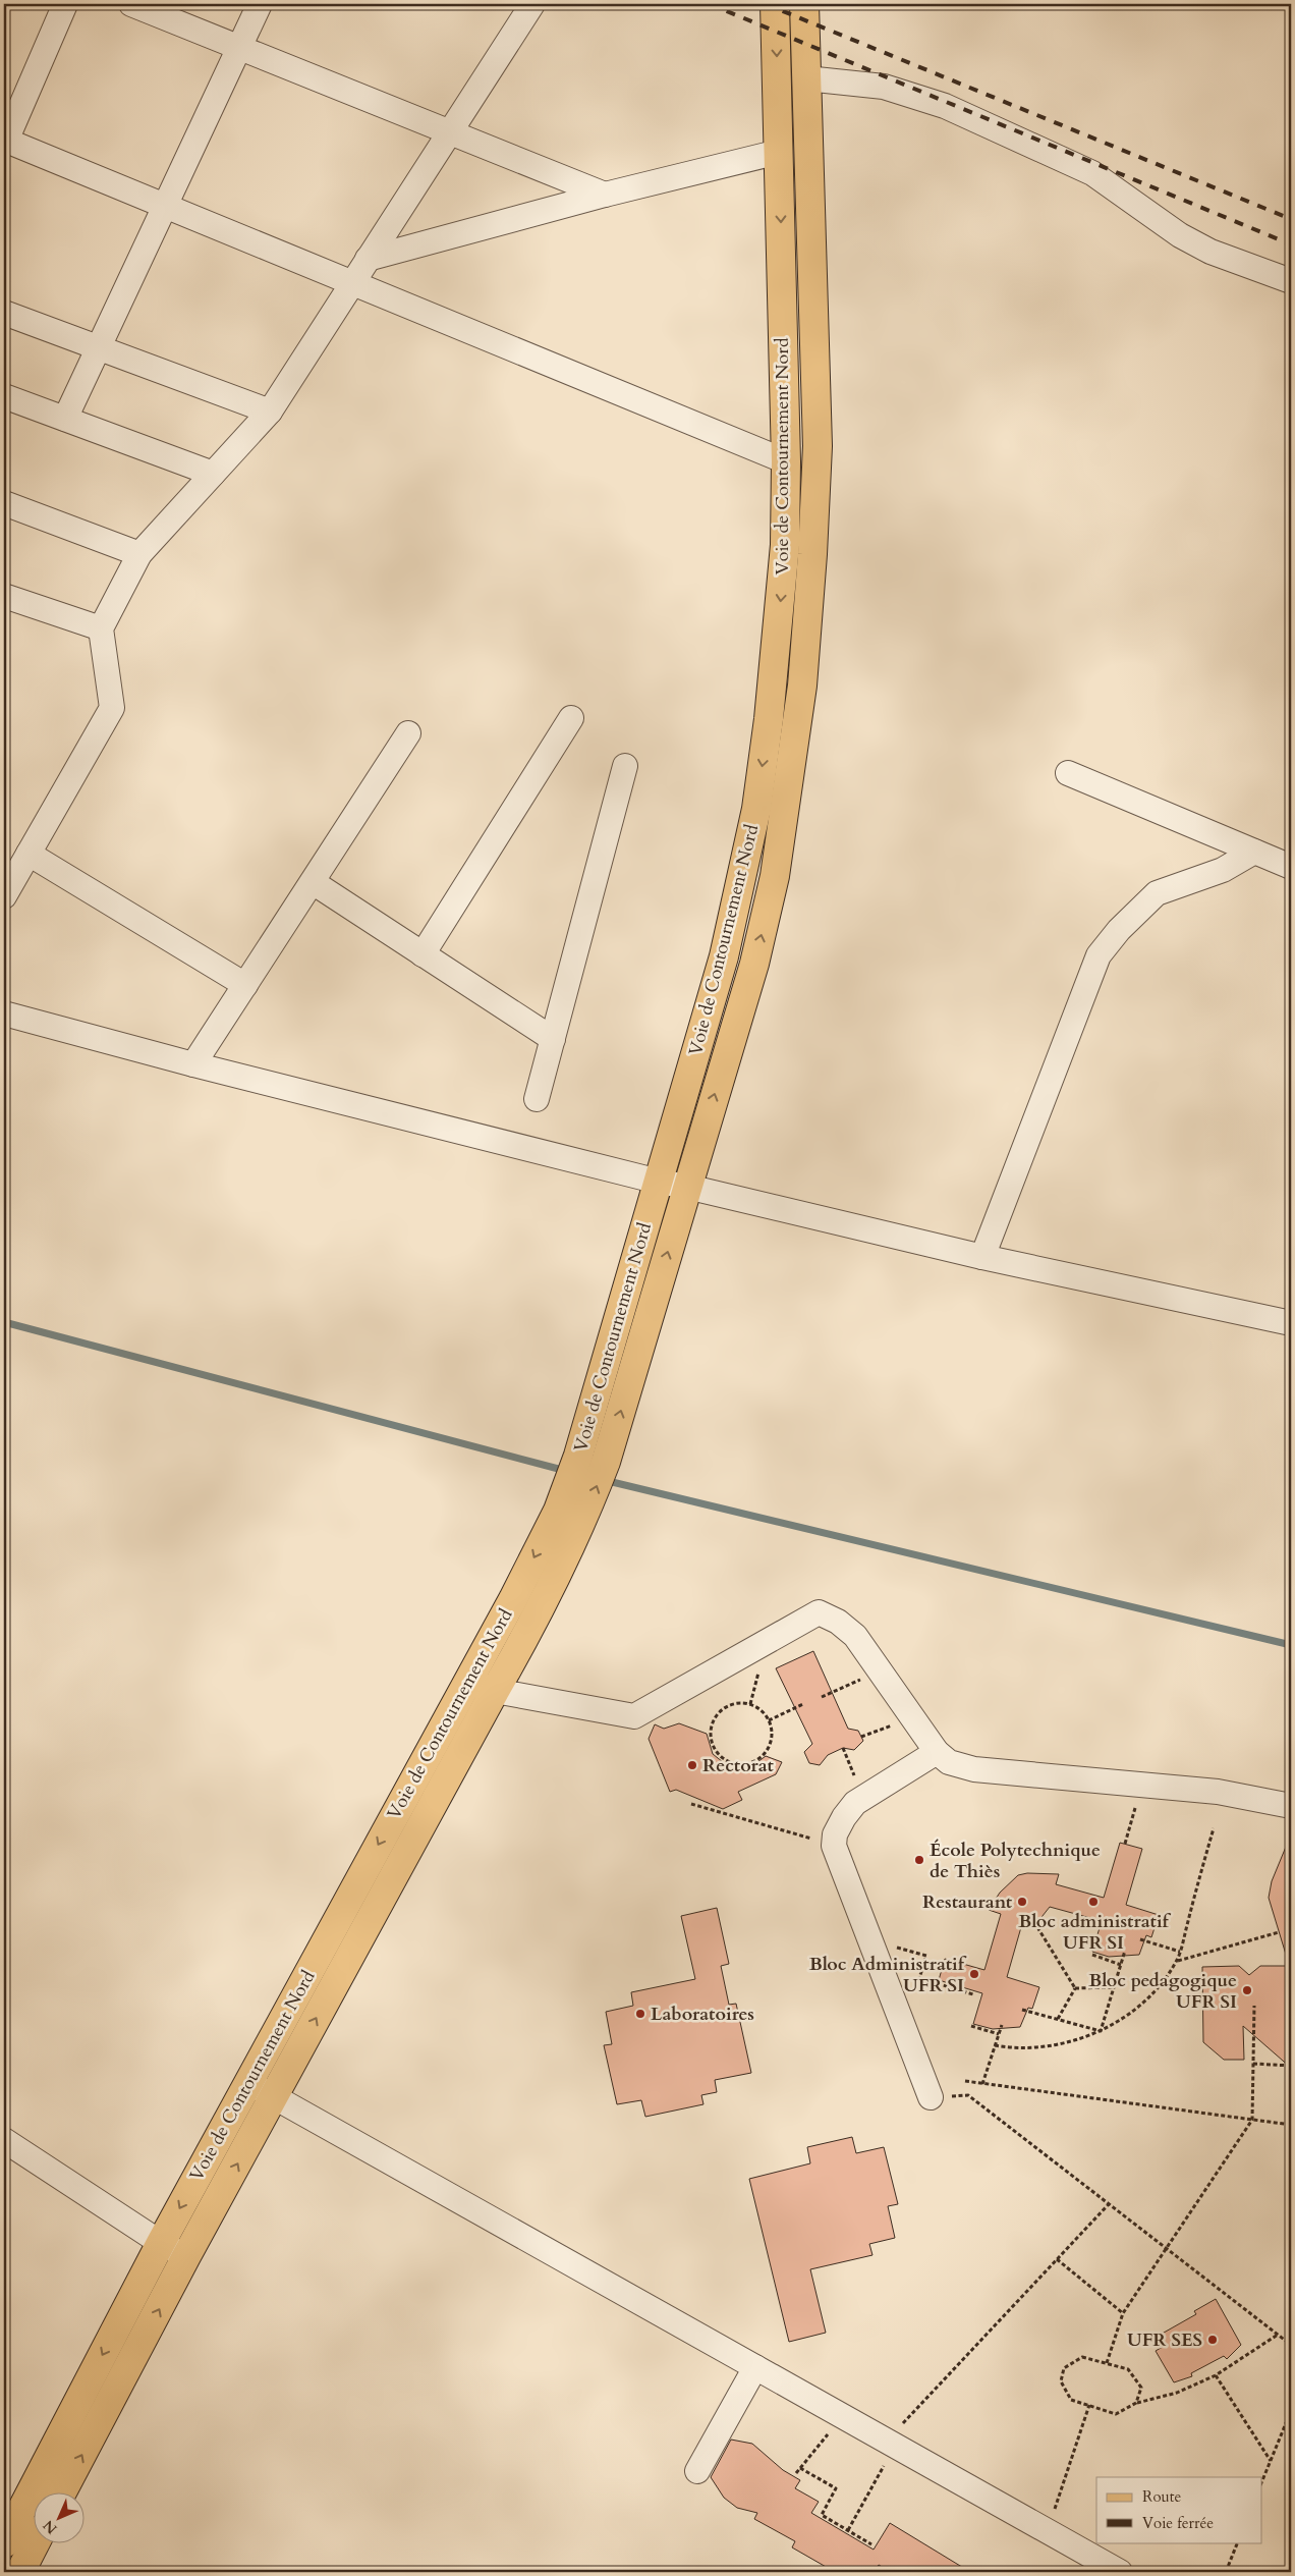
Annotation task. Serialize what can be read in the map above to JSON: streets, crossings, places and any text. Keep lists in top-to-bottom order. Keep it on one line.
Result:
{"streets":{"main road":["Voie de Contournement Nord"]},"places":["Rectorat","École Polytechnique de Thiès","Restaurant","Bloc administratif UFR SI","Bloc Administratif UFR SI","Bloc pedagogique UFR SI","Laboratoires","UFR SES"],"legend":["Route","Voie ferrée"],"north":"bottom left"}
